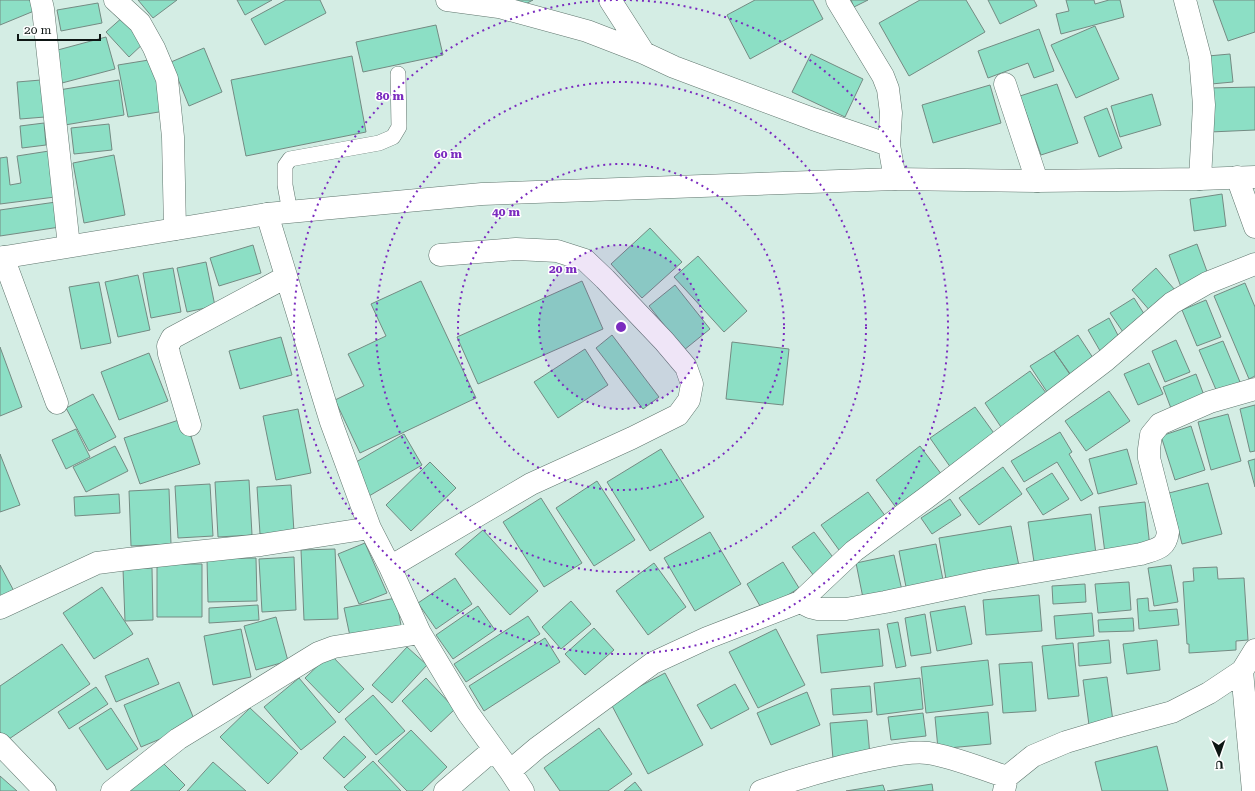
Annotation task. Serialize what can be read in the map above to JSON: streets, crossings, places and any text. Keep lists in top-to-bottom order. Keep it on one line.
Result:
{"scale_bar":"20 m","north":"bottom","rings":["80 m","60 m","40 m","20 m"]}
